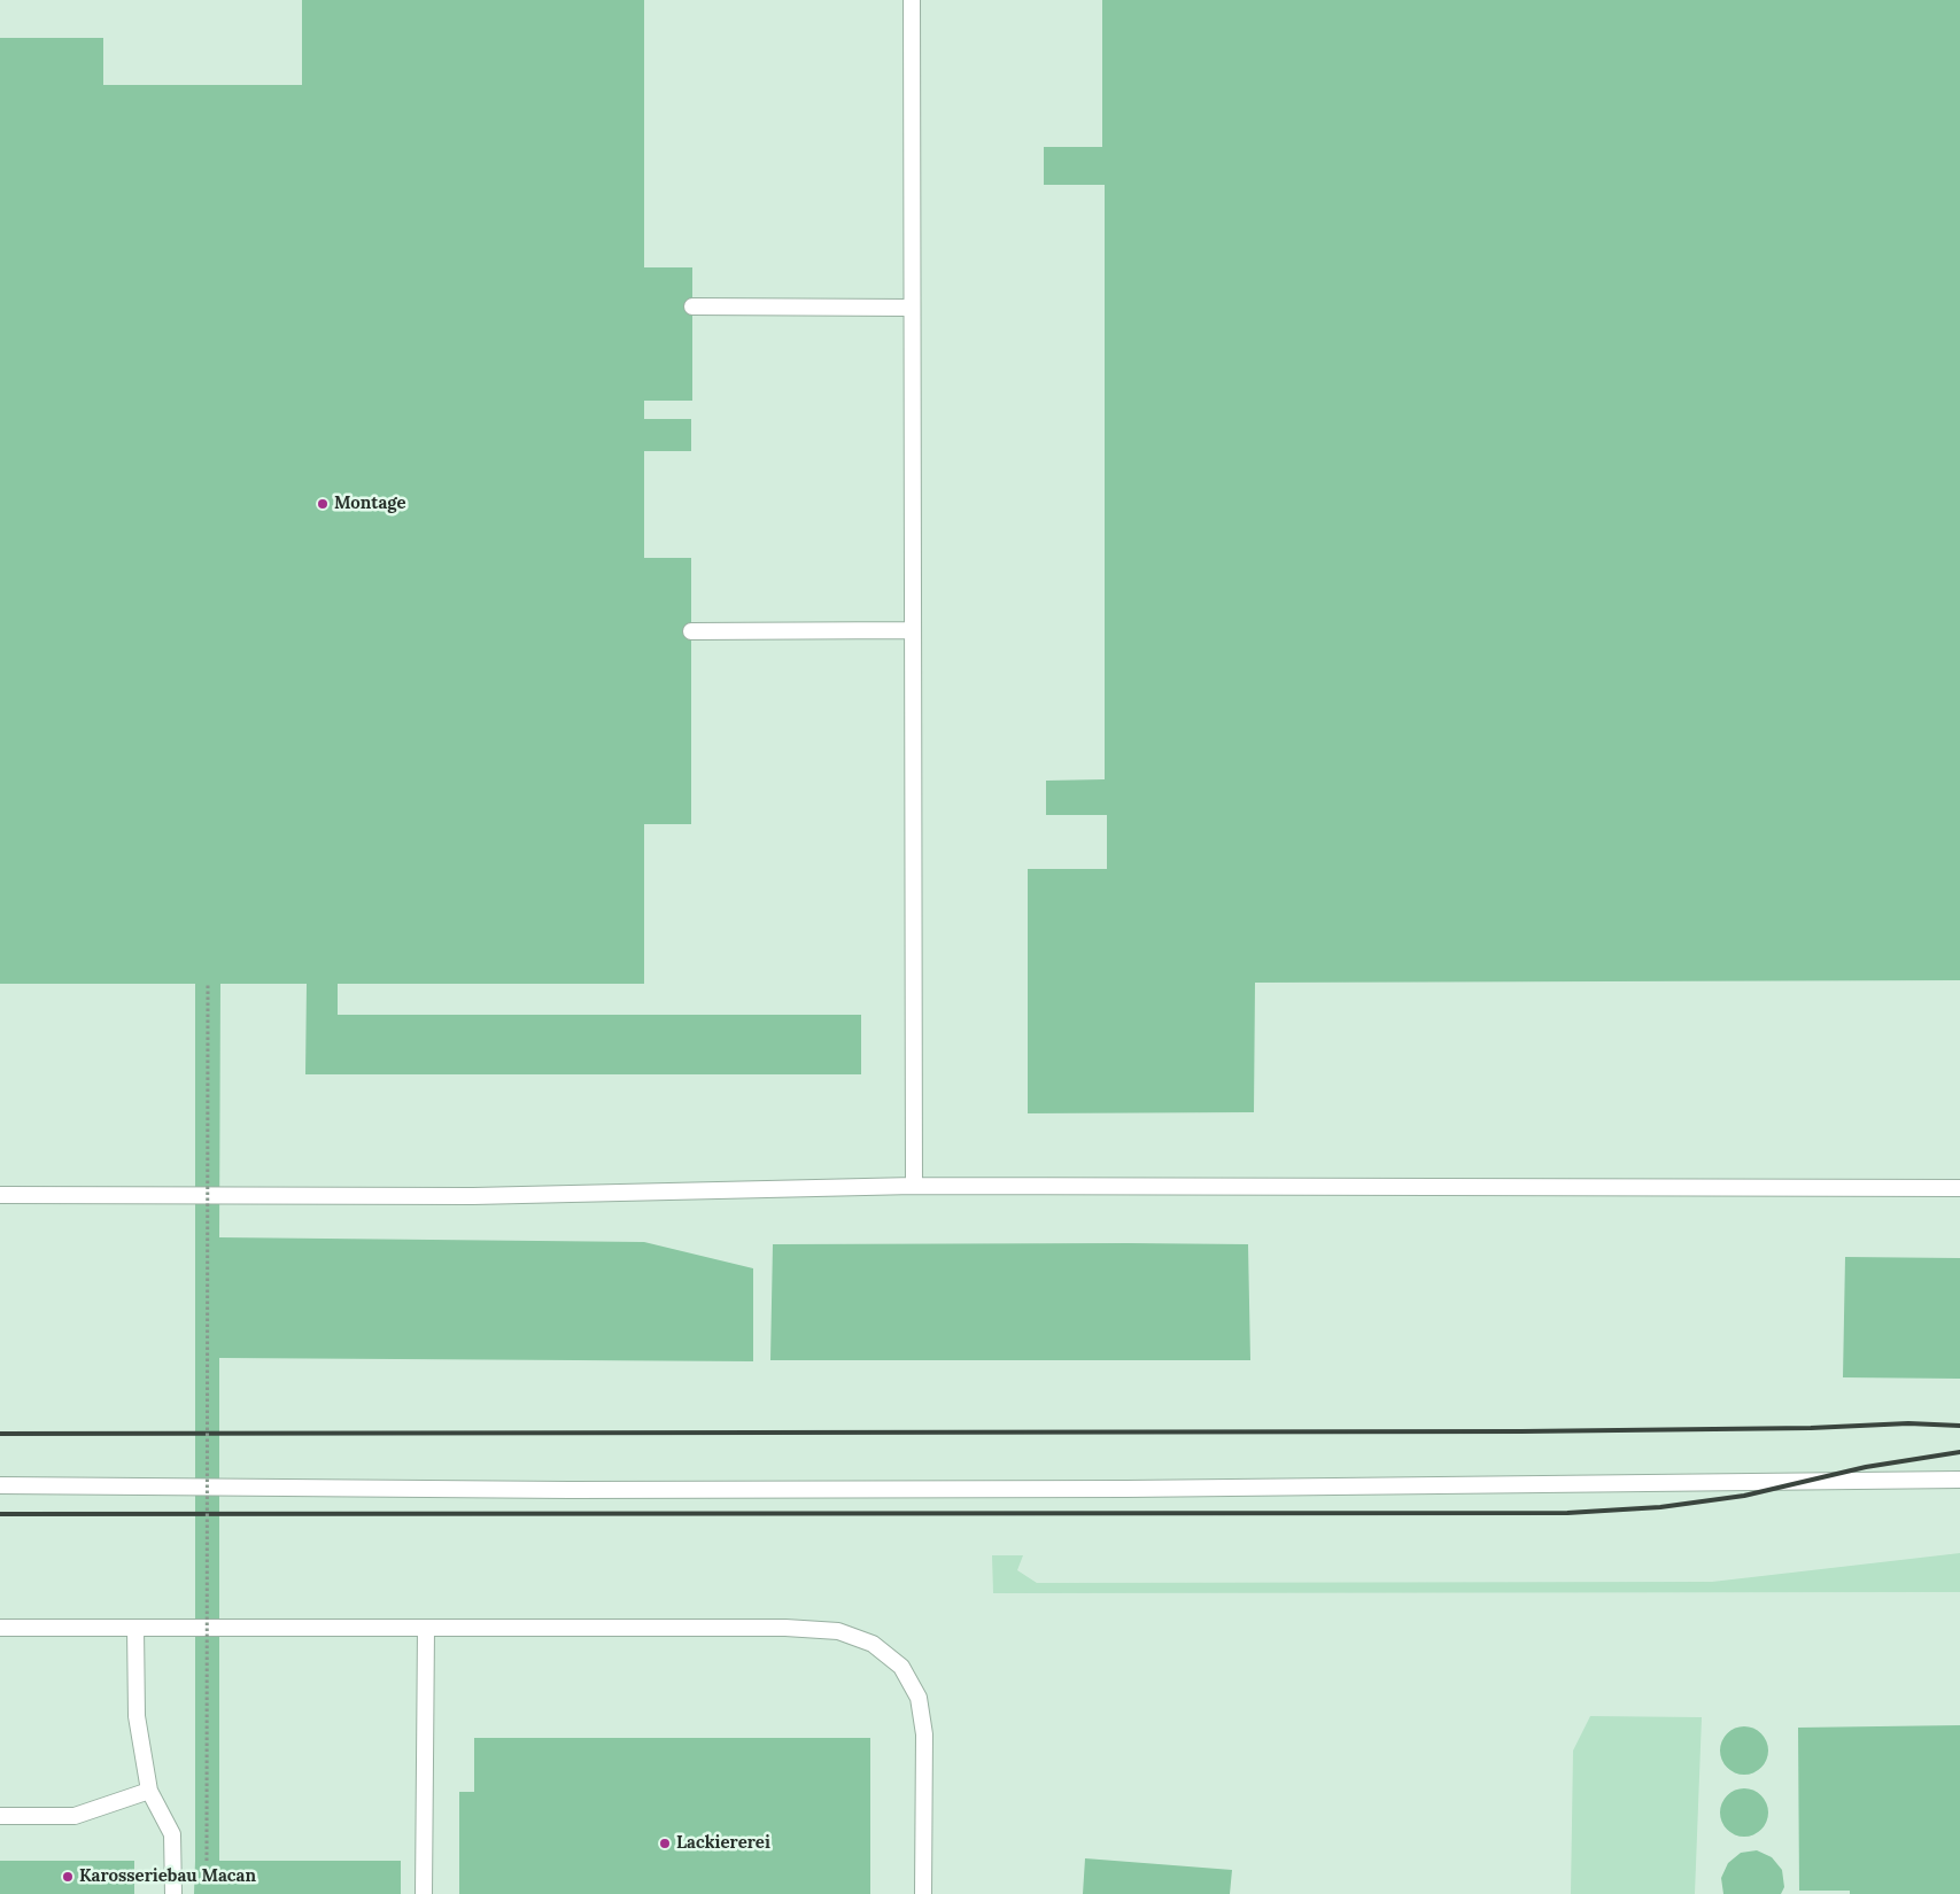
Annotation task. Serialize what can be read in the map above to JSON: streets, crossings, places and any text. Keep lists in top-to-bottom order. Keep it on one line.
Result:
{"places":["Montage","Lackiererei","Karosseriebau Macan"]}
